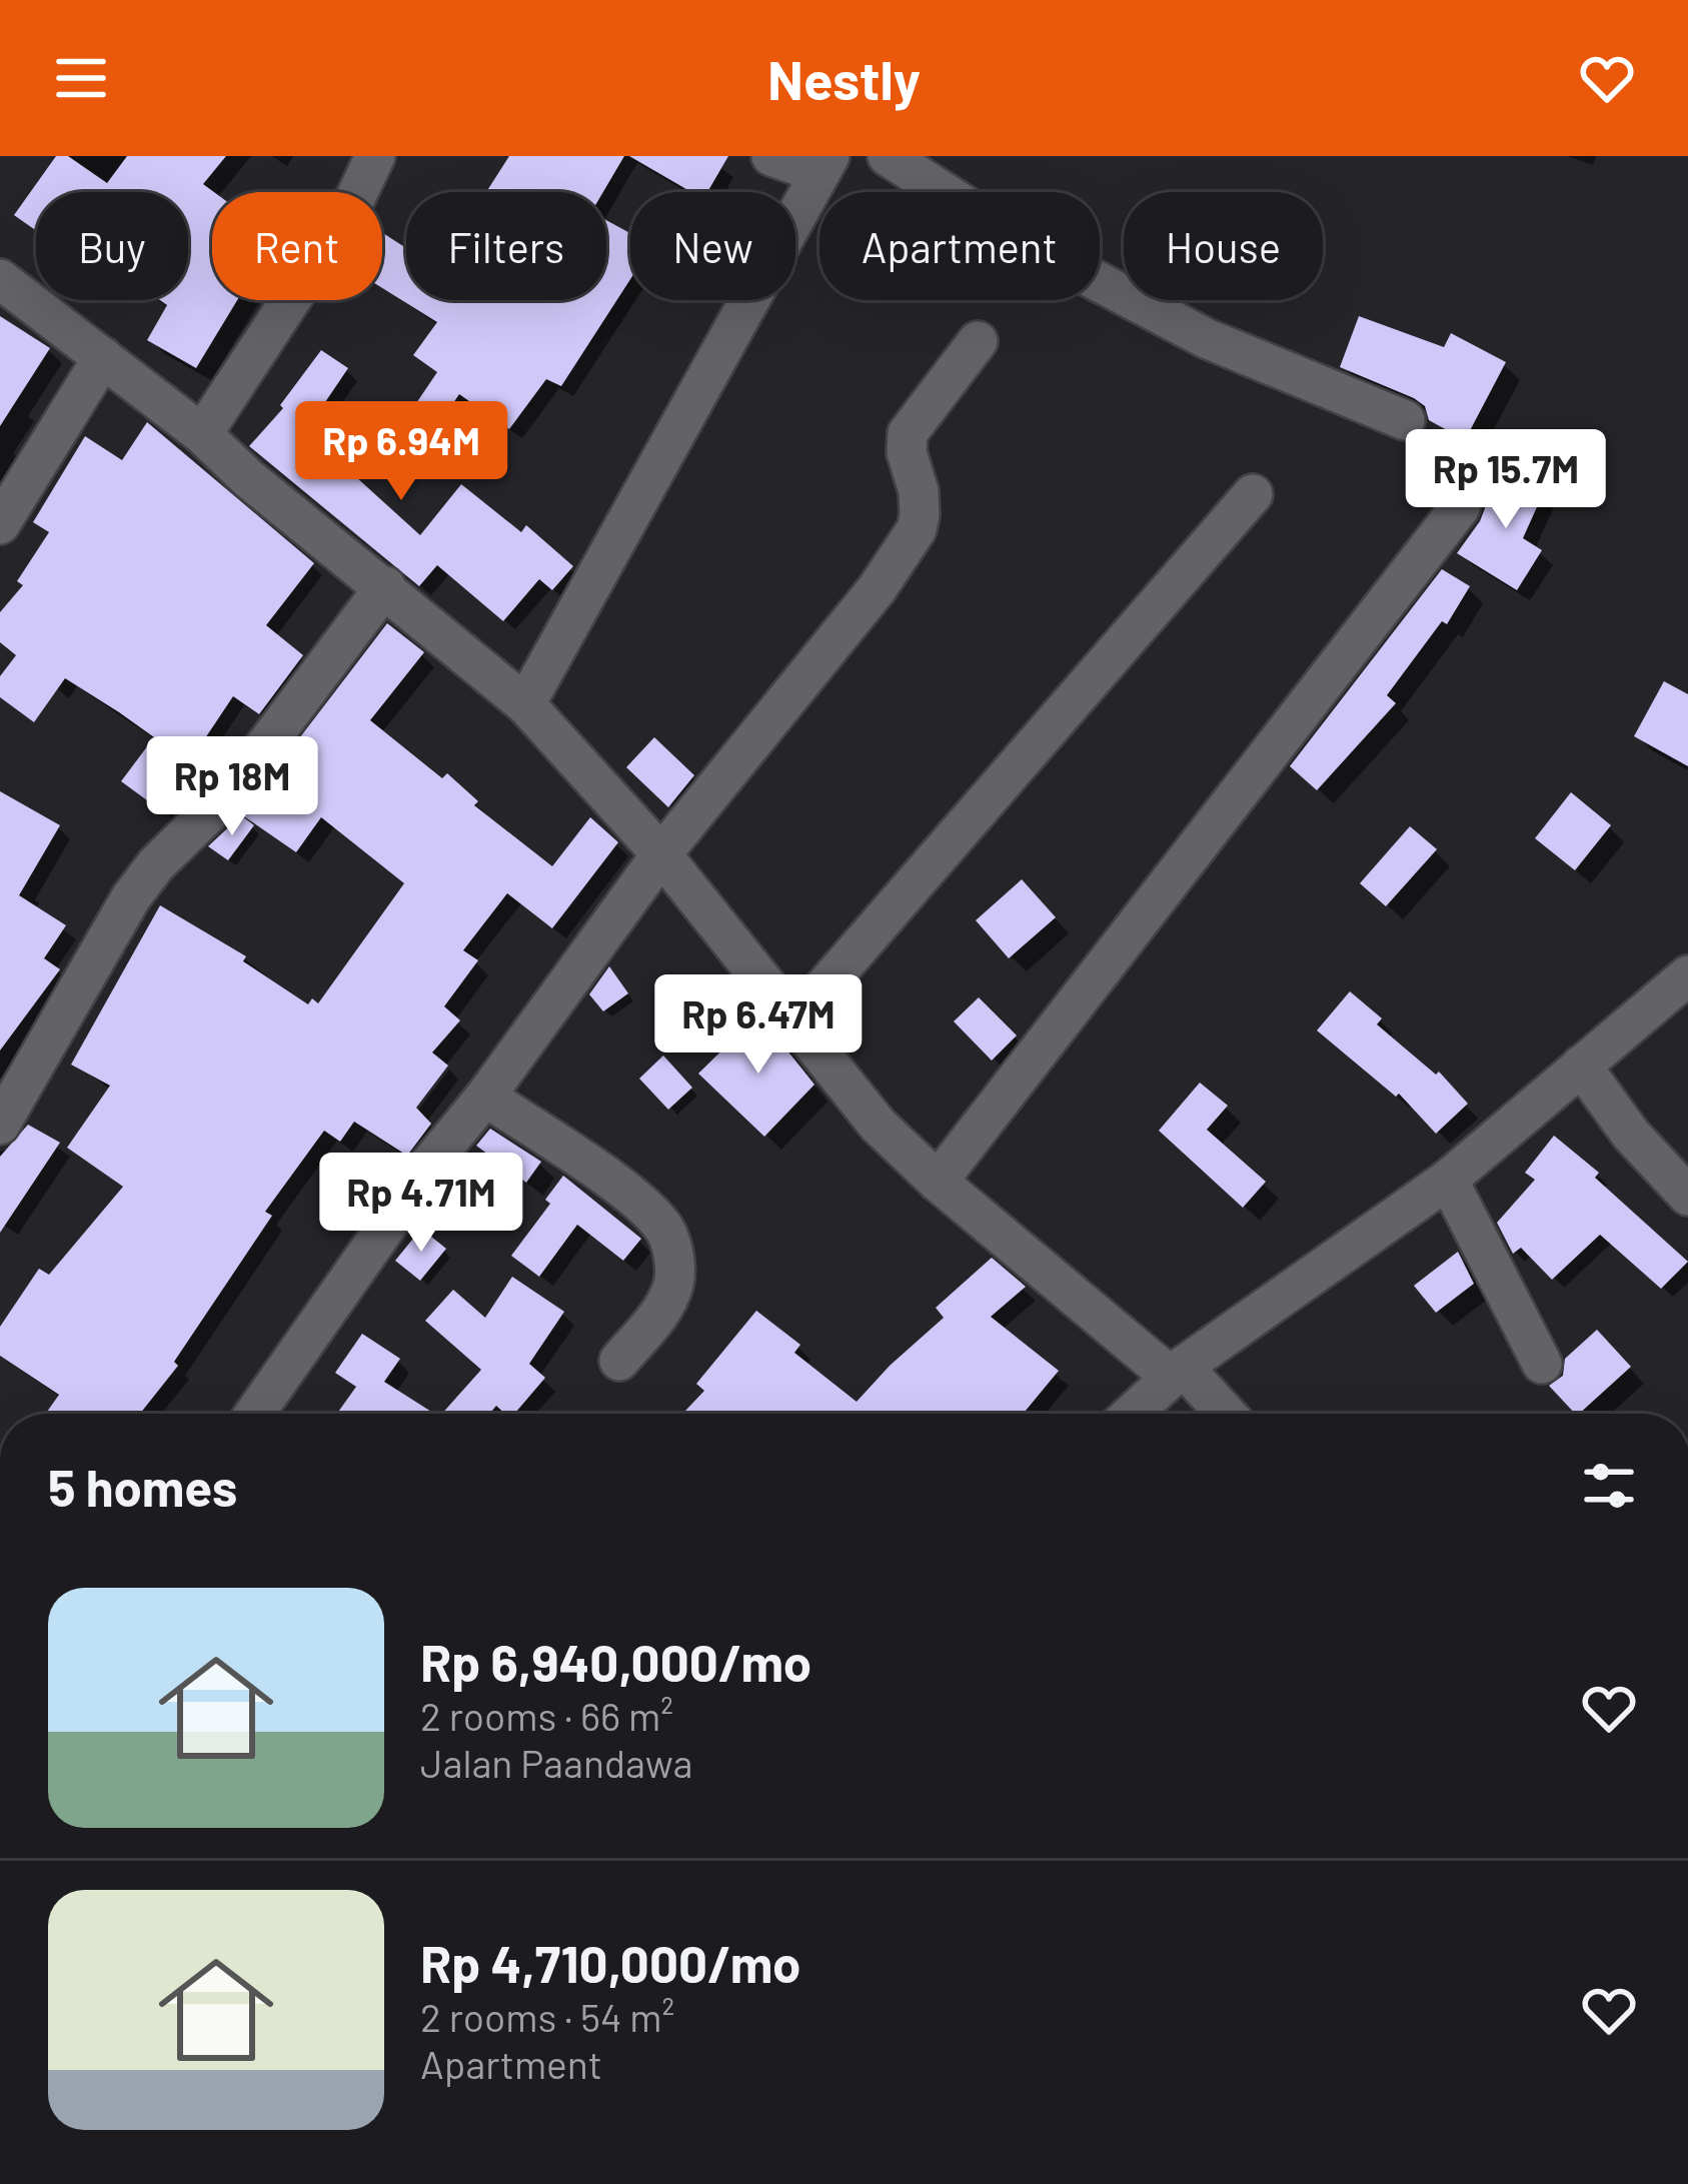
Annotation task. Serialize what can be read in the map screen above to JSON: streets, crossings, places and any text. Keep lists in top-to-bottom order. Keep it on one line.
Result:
{"page":{"header":"Nestly","chip":["Buy","Rent","Filters","New","Apartment","House"],"price":["Rp 6.94M","Rp 15.7M","Rp 18M","Rp 6.47M","Rp 4.71M"],"heading":"5 homes","list":[{"name":"Rp 6,940,000/mo","note":"2 rooms · 66 m² · Jalan Paandawa"},{"name":"Rp 4,710,000/mo","note":"2 rooms · 54 m² · Apartment"}]}}
